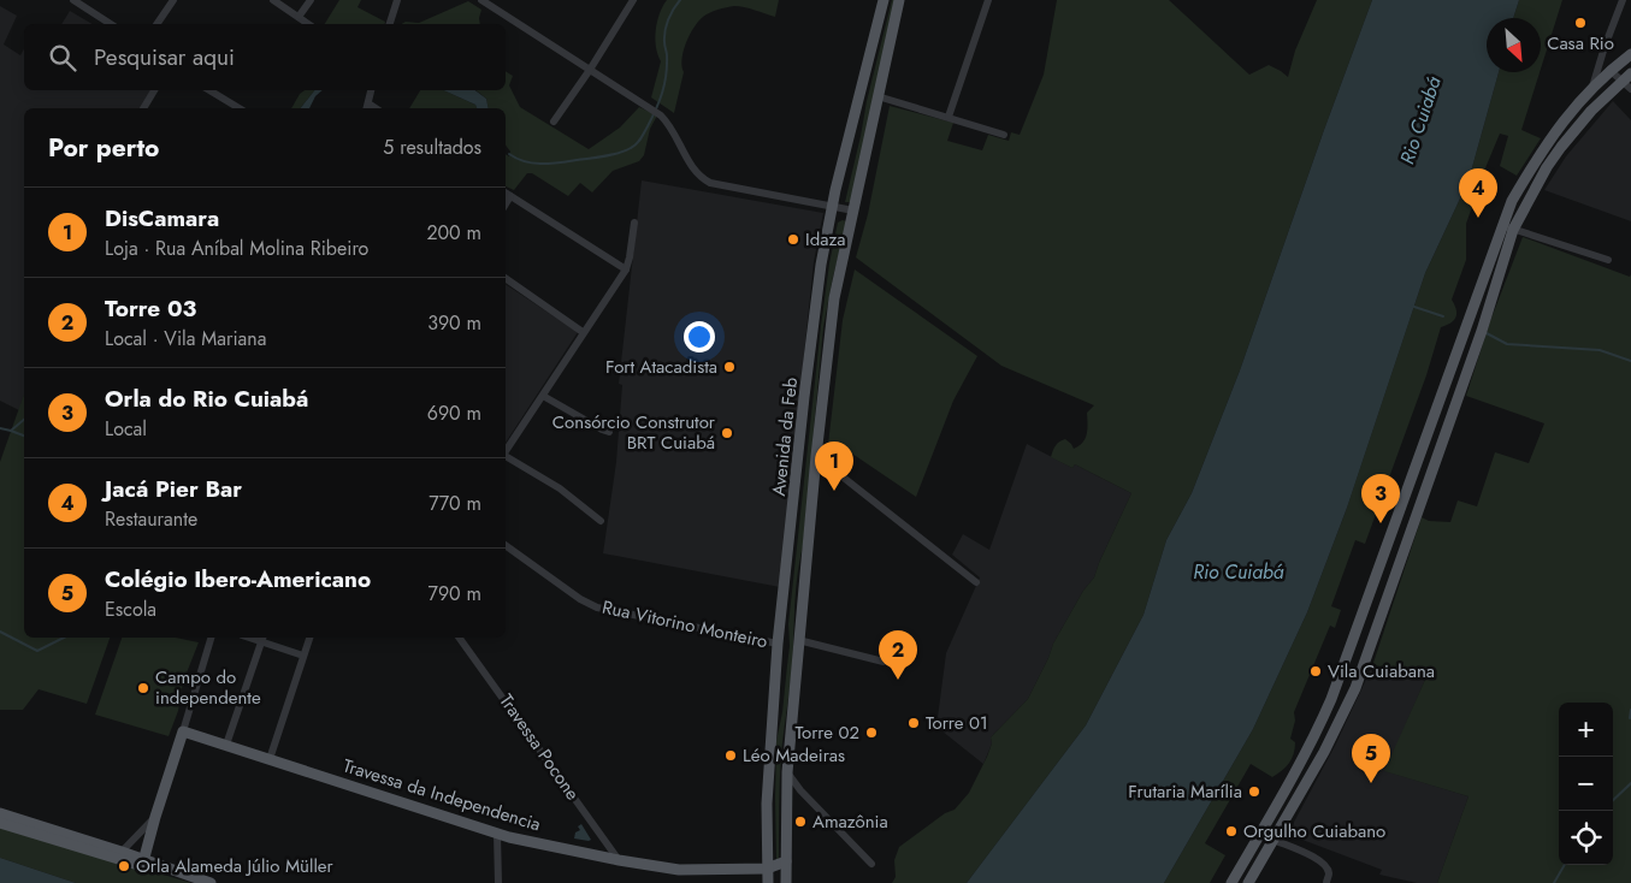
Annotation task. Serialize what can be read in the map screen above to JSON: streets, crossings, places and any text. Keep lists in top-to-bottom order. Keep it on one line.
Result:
{"streets":{"main road":["Avenida da Feb","Travessa da Independencia"],"street":["Rua Vitorino Monteiro","Travessa Pocone"]},"crossings":[["Avenida da Feb","Rua Vitorino Monteiro"],["Avenida da Feb","Travessa da Independencia"],["Travessa Pocone","Travessa da Independencia"]],"water":["Rio Cuiabá"],"places":["Casa Rio","Idaza","Fort Atacadista","Consórcio Construtor BRT Cuiabá","Vila Cuiabana","Campo do independente","Torre 01","Torre 02","Léo Madeiras","Frutaria Marília","Amazônia","Orgulho Cuiabano","Orla Alameda Júlio Müller"],"north":"bottom right","page":{"search":"Pesquisar aqui","heading":["Por perto","5 resultados"],"pins":["4","1","3","2","5"],"list":[{"mark":"1","name":"DisCamara","note":"Loja · Rua Aníbal Molina Ribeiro","value":"200 m"},{"mark":"2","name":"Torre 03","note":"Local · Vila Mariana","value":"390 m"},{"mark":"3","name":"Orla do Rio Cuiabá","note":"Local","value":"690 m"},{"mark":"4","name":"Jacá Pier Bar","note":"Restaurante","value":"770 m"},{"mark":"5","name":"Colégio Ibero-Americano","note":"Escola","value":"790 m"}],"map_buttons":["+","−"]}}
